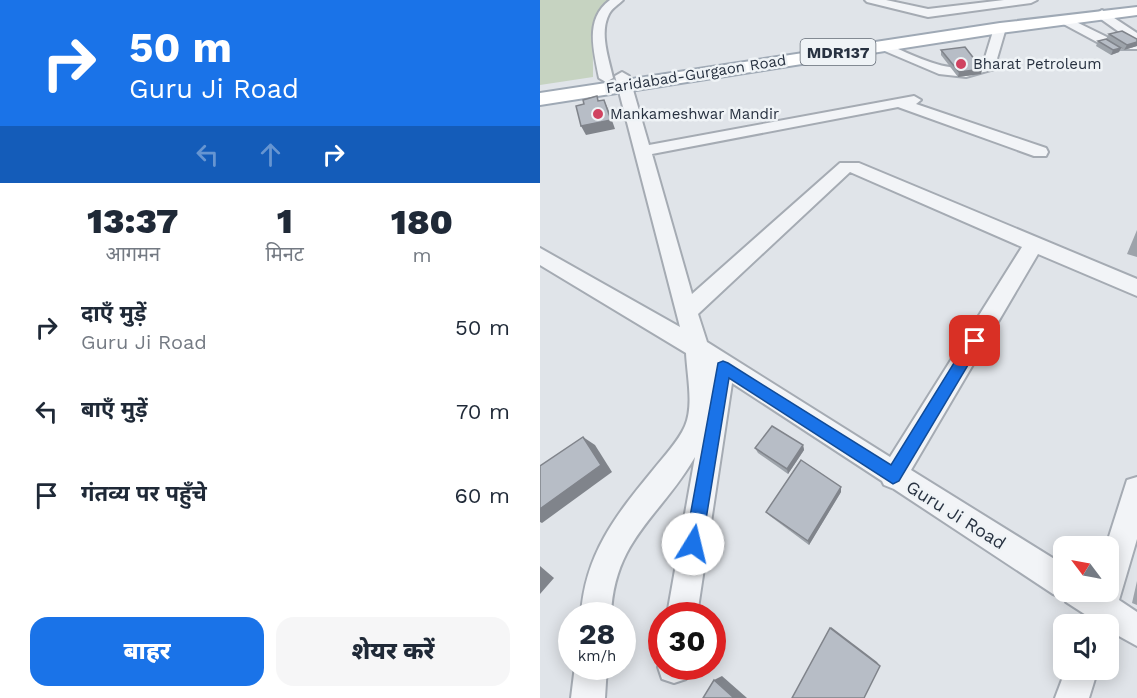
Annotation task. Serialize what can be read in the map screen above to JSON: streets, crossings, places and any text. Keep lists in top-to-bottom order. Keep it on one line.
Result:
{"streets":{"main road":["MDR137","Faridabad-Gurgaon Road"],"street":["Guru Ji Road"]},"places":["Bharat Petroleum","Mankameshwar Mandir"],"north":"top left","page":{"turn":["50 m","Guru Ji Road"],"eta":["13:37","आगमन","1","मिनट","180","m"],"list":[{"name":"दाएँ मुड़ें","note":"Guru Ji Road","value":"50 m"},{"name":"बाएँ मुड़ें","value":"70 m"},{"name":"गंतव्य पर पहुँचे","value":"60 m"}],"speed":"28 km/h","limit":"30","buttons":["बाहर","शेयर करें"]}}
